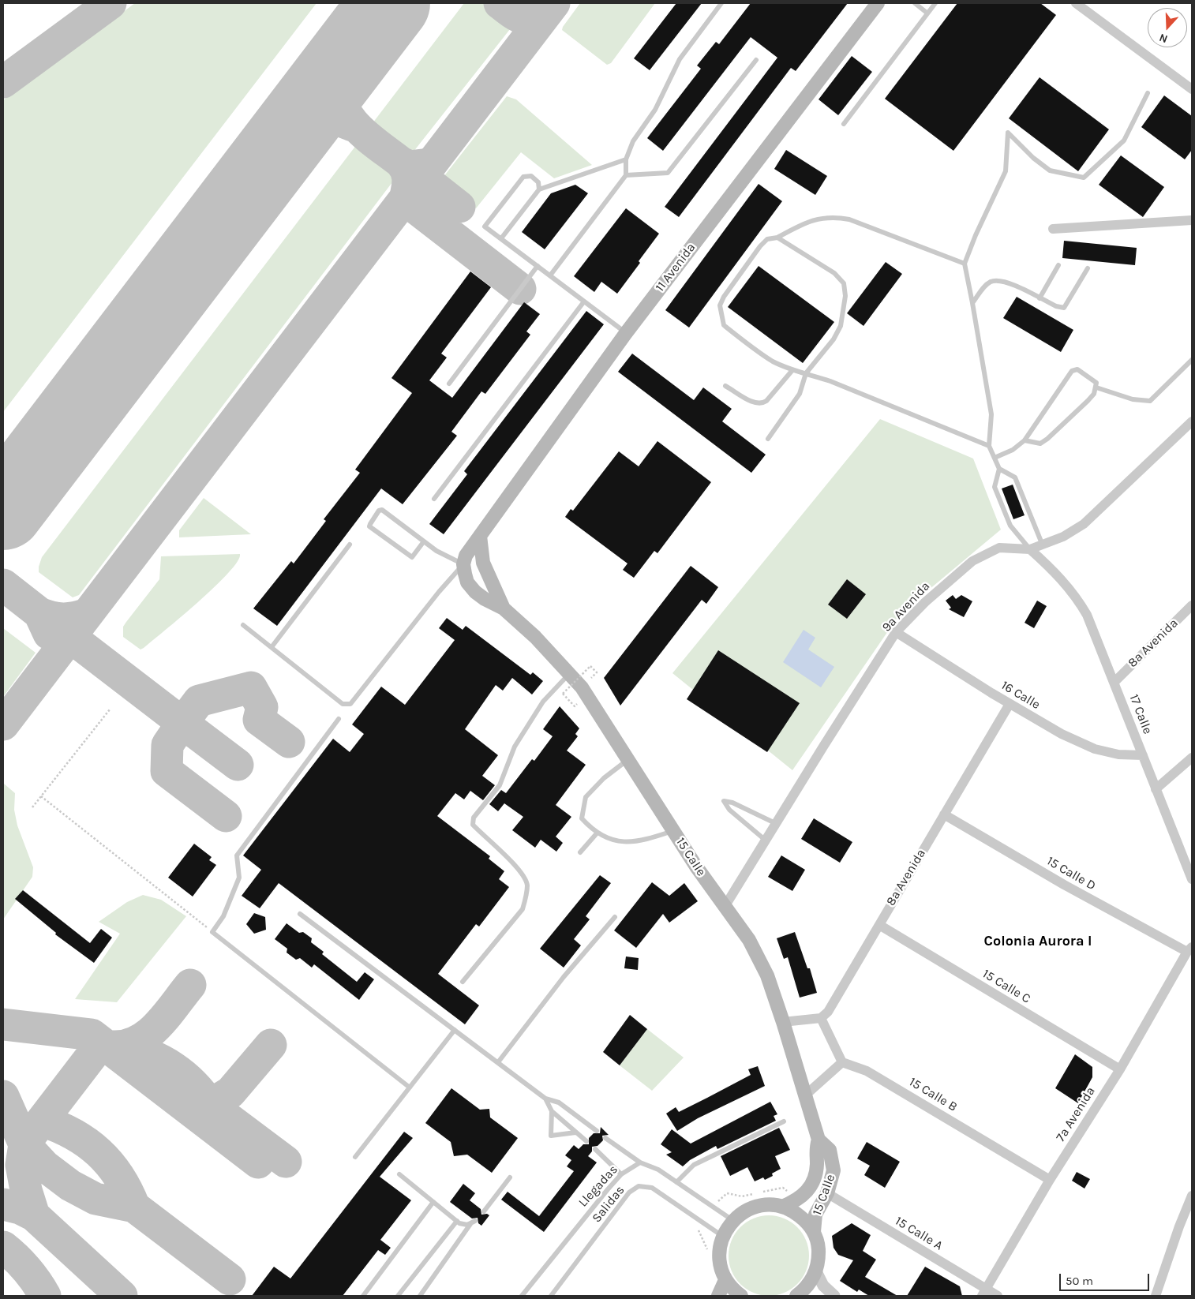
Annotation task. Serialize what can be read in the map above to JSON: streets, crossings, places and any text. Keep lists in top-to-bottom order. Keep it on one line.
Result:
{"streets":{"main road":["11 Avenida","15 Calle"],"street":["9a Avenida","8a Avenida","16 Calle","17 Calle","15 Calle D","15 Calle C","15 Calle B","7a Avenida","15 Calle A"],"lane":["Llegadas","Salidas"]},"crossings":[["9a Avenida","16 Calle"],["9a Avenida","17 Calle"],["9a Avenida","15 Calle"],["8a Avenida","16 Calle"],["8a Avenida","17 Calle"],["8a Avenida","15 Calle D"],["8a Avenida","15 Calle C"],["16 Calle","17 Calle"],["15 Calle","15 Calle A"],["15 Calle D","7a Avenida"],["15 Calle C","7a Avenida"],["15 Calle B","7a Avenida"],["7a Avenida","15 Calle A"]],"districts":["Colonia Aurora I"],"scale_bar":"50 m","north":"bottom"}
